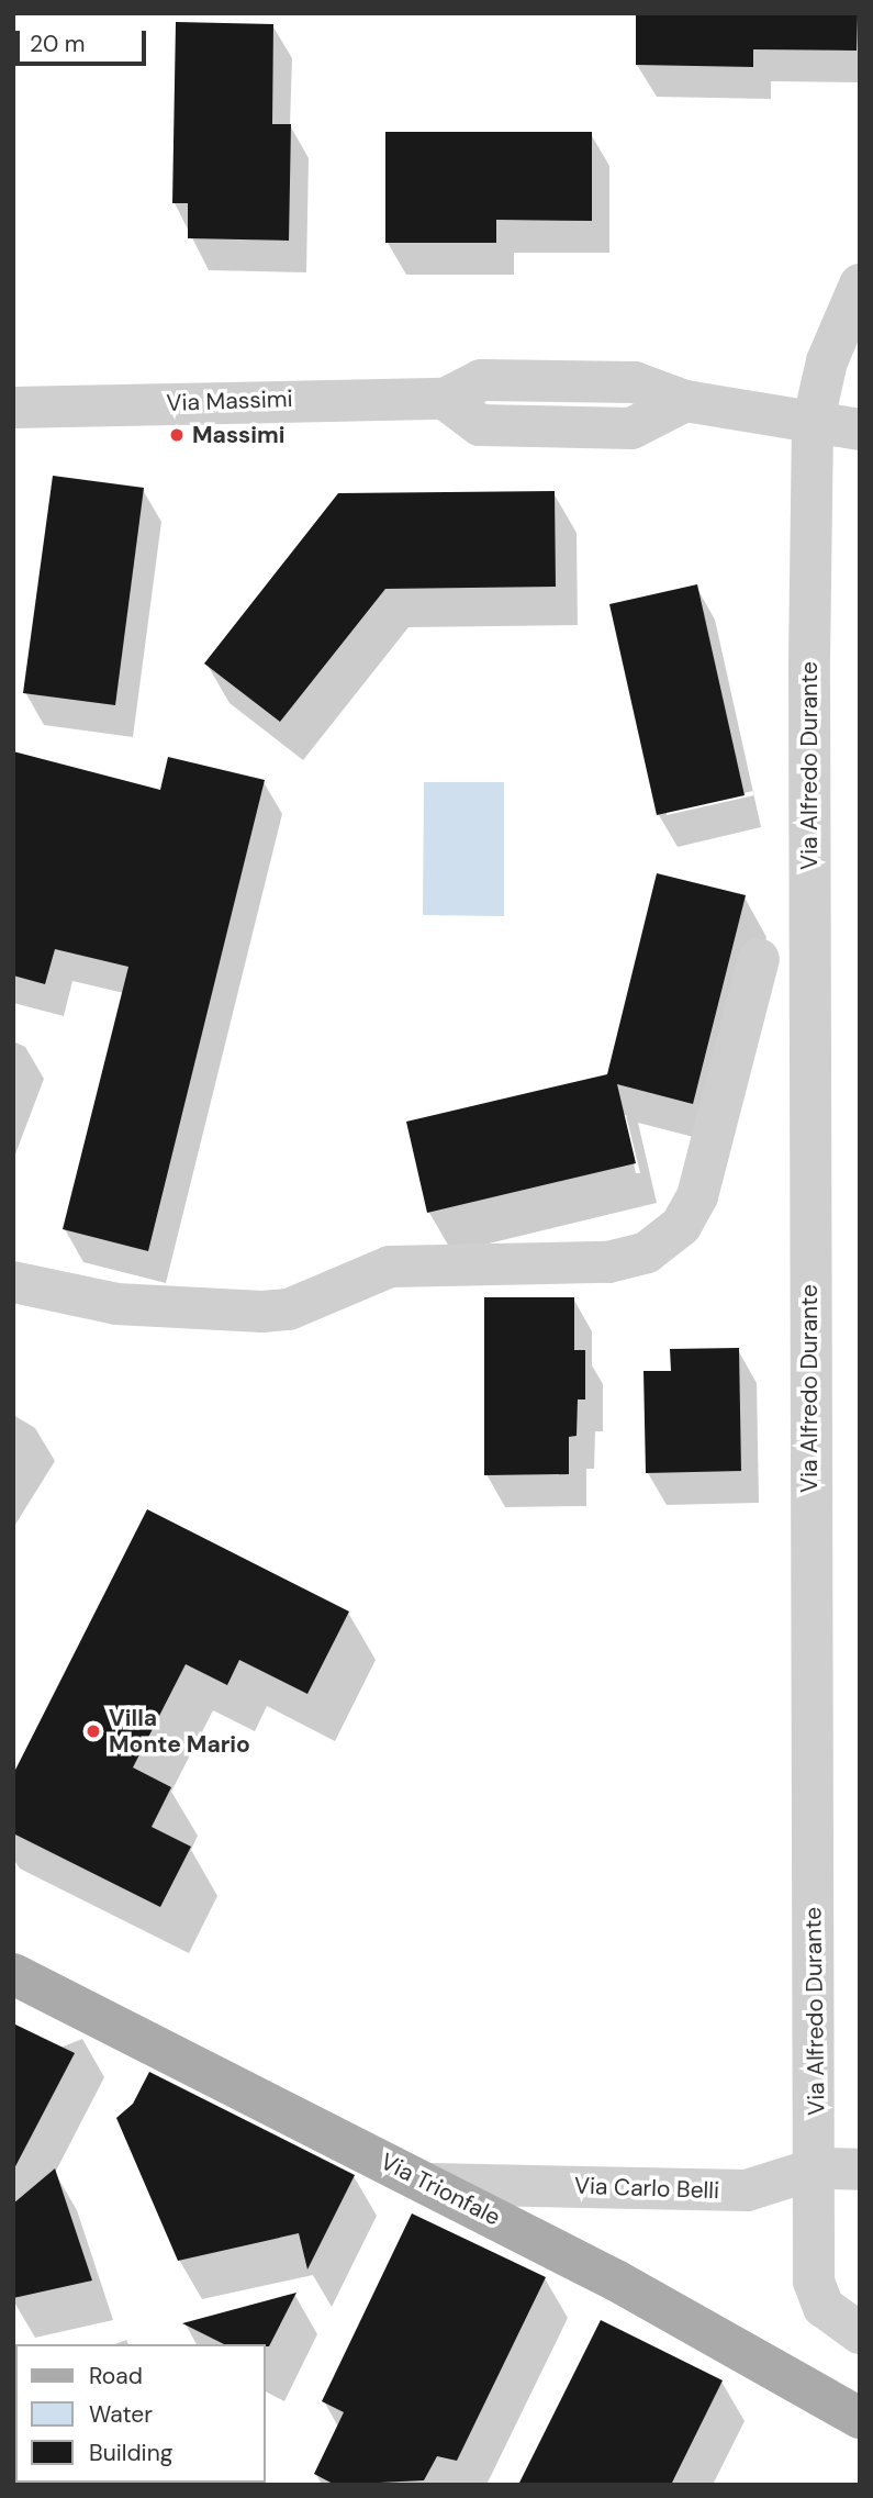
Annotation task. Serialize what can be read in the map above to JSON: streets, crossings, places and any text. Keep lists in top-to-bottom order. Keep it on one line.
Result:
{"streets":{"main road":["Via Trionfale"],"street":["Via Massimi","Via Alfredo Durante","Via Carlo Belli"]},"crossings":[["Via Massimi","Via Alfredo Durante"],["Via Alfredo Durante","Via Carlo Belli"],["Via Carlo Belli","Via Trionfale"]],"places":["Massimi","Villa Monte Mario"],"legend":["Road","Water","Building"],"scale_bar":"20 m"}
